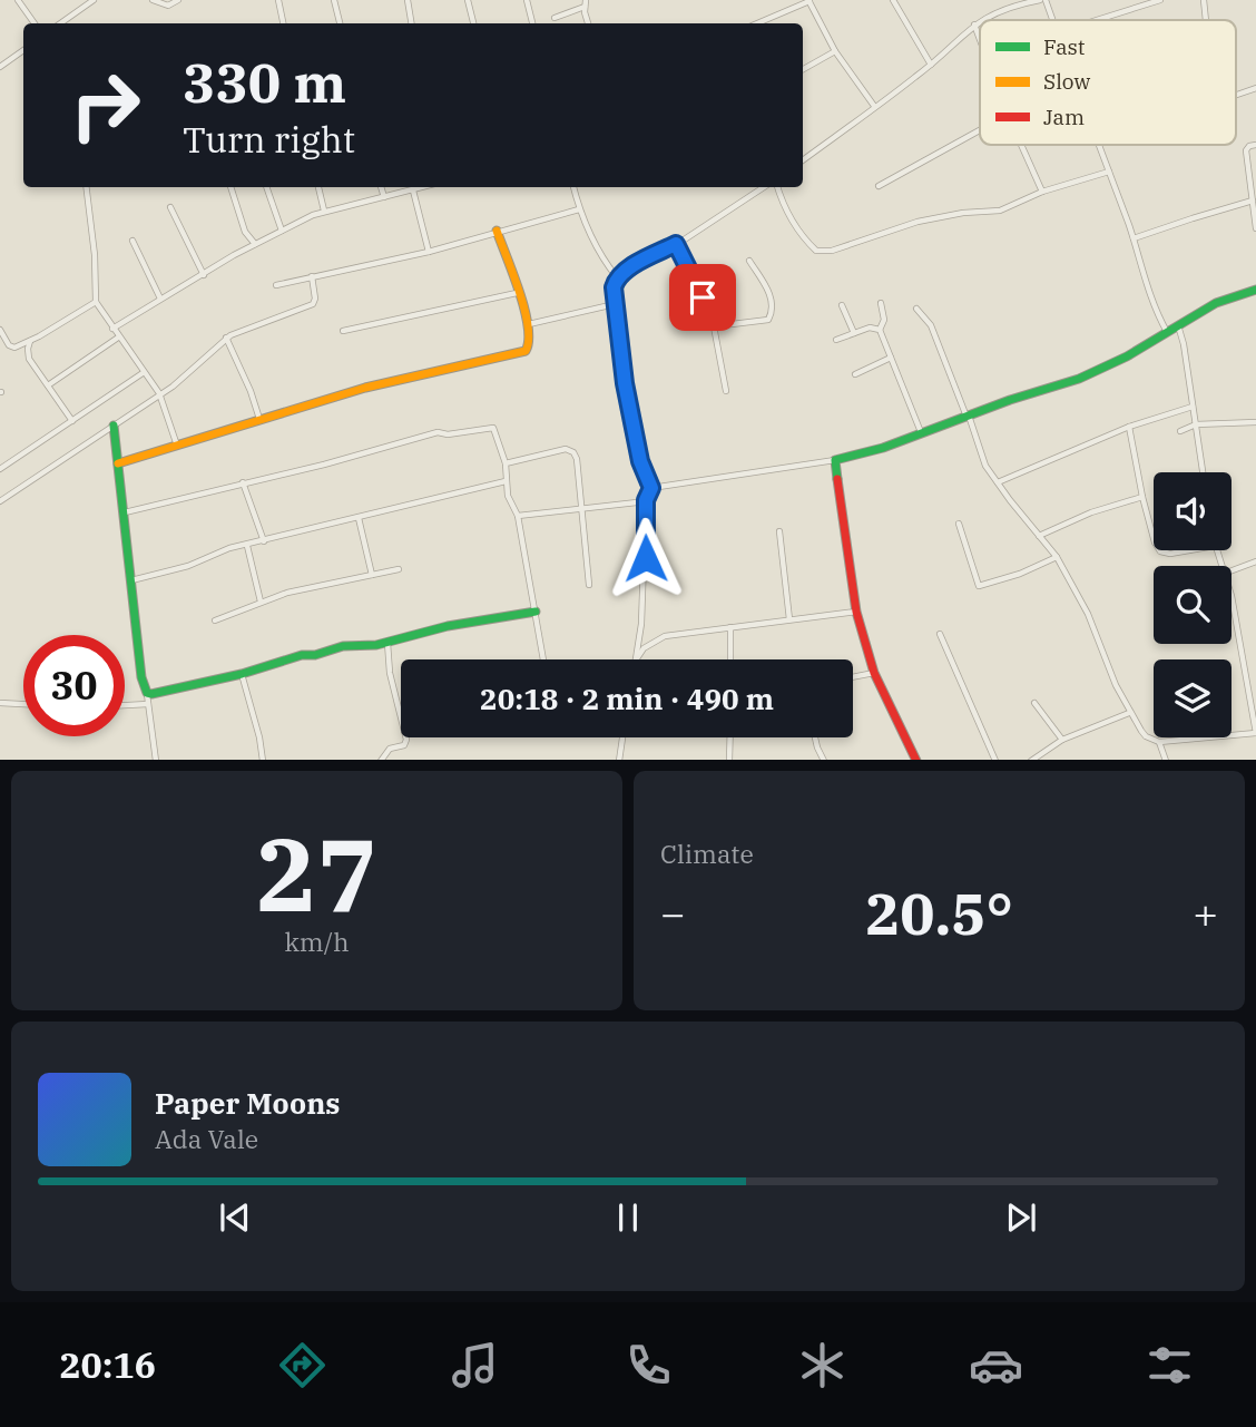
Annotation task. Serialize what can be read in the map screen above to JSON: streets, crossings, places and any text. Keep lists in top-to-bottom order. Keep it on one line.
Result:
{"legend":["Fast","Slow","Jam"],"page":{"turn":["330 m","Turn right"],"limit":"30","trip":"20:18 · 2 min · 490 m","tile":[["27","km/h"],"Climate"],"heat":["−","20.5°","+"],"song":["Paper Moons","Ada Vale"],"tabs":"20:16"}}
